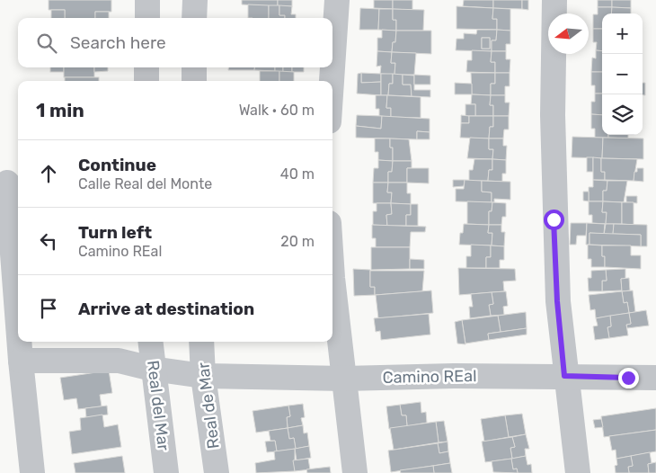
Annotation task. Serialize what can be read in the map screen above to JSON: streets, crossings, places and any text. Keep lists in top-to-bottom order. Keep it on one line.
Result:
{"streets":{"street":["Camino REal","Real del Mar","Real de Mar"]},"crossings":[["Camino REal","Real del Mar"],["Camino REal","Real de Mar"]],"north":"left","page":{"map_buttons":["+","−"],"search":"Search here","heading":["1 min","Walk · 60 m"],"list":[["Continue","Calle Real del Monte","40 m"],["Turn left","Camino REal","20 m"],"Arrive at destination"]}}
